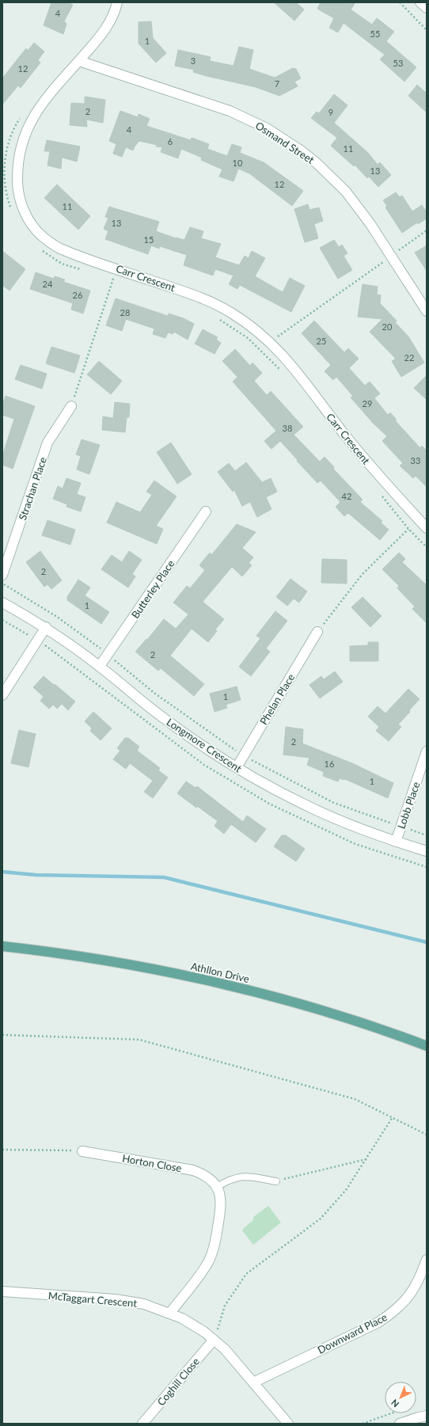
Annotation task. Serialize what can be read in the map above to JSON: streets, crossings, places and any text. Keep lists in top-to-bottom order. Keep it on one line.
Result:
{"streets":{"main road":["Athllon Drive"],"street":["Osmand Street","Carr Crescent","Strachan Place","Butterley Place","Phelan Place","Longmore Crescent","Lobb Place","Horton Close","McTaggart Crescent","Downward Place","Coghill Close"]},"crossings":[["Osmand Street","Carr Crescent"],["Butterley Place","Longmore Crescent"],["Phelan Place","Longmore Crescent"],["Longmore Crescent","Lobb Place"],["Horton Close","McTaggart Crescent"],["McTaggart Crescent","Downward Place"],["McTaggart Crescent","Coghill Close"]],"house_numbers":["4","55","1","3","53","12","7","2","9","4","6","11","10","13","12","11","13","15","24","26","28","20","25","22","29","38","33","42","2","1","2","1","2","16","1"],"north":"bottom left"}
